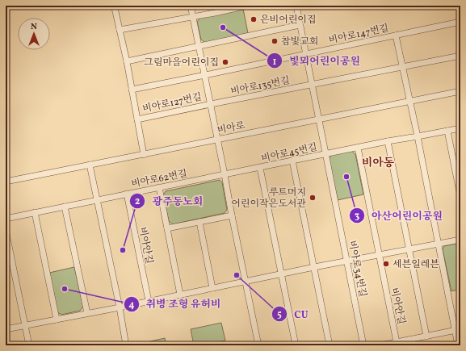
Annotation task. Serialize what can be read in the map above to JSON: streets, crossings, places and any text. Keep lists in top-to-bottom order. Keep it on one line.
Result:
{"streets":{"street":["비아로147번길","비아로135번길","비아로127번길","비아로","비아로45번길","비아로62번길","비아안길","비아로34번길"]},"crossings":[["비아로147번길","비아로"],["비아로135번길","비아로127번길"],["비아로127번길","비아로"],["비아로","비아로34번길"],["비아로45번길","비아로62번길"],["비아로45번길","비아안길"],["비아로45번길","비아로34번길"],["비아로62번길","비아안길"]],"districts":["비아동"],"places":["은비어린이집","빛뫼어린이공원","참빛교회","그림마을어린이집","아산어린이공원","루트머지 어린이작은도서관","광주동노회","세븐일레븐","CU","취병 조형 유허비"],"north":"top"}
